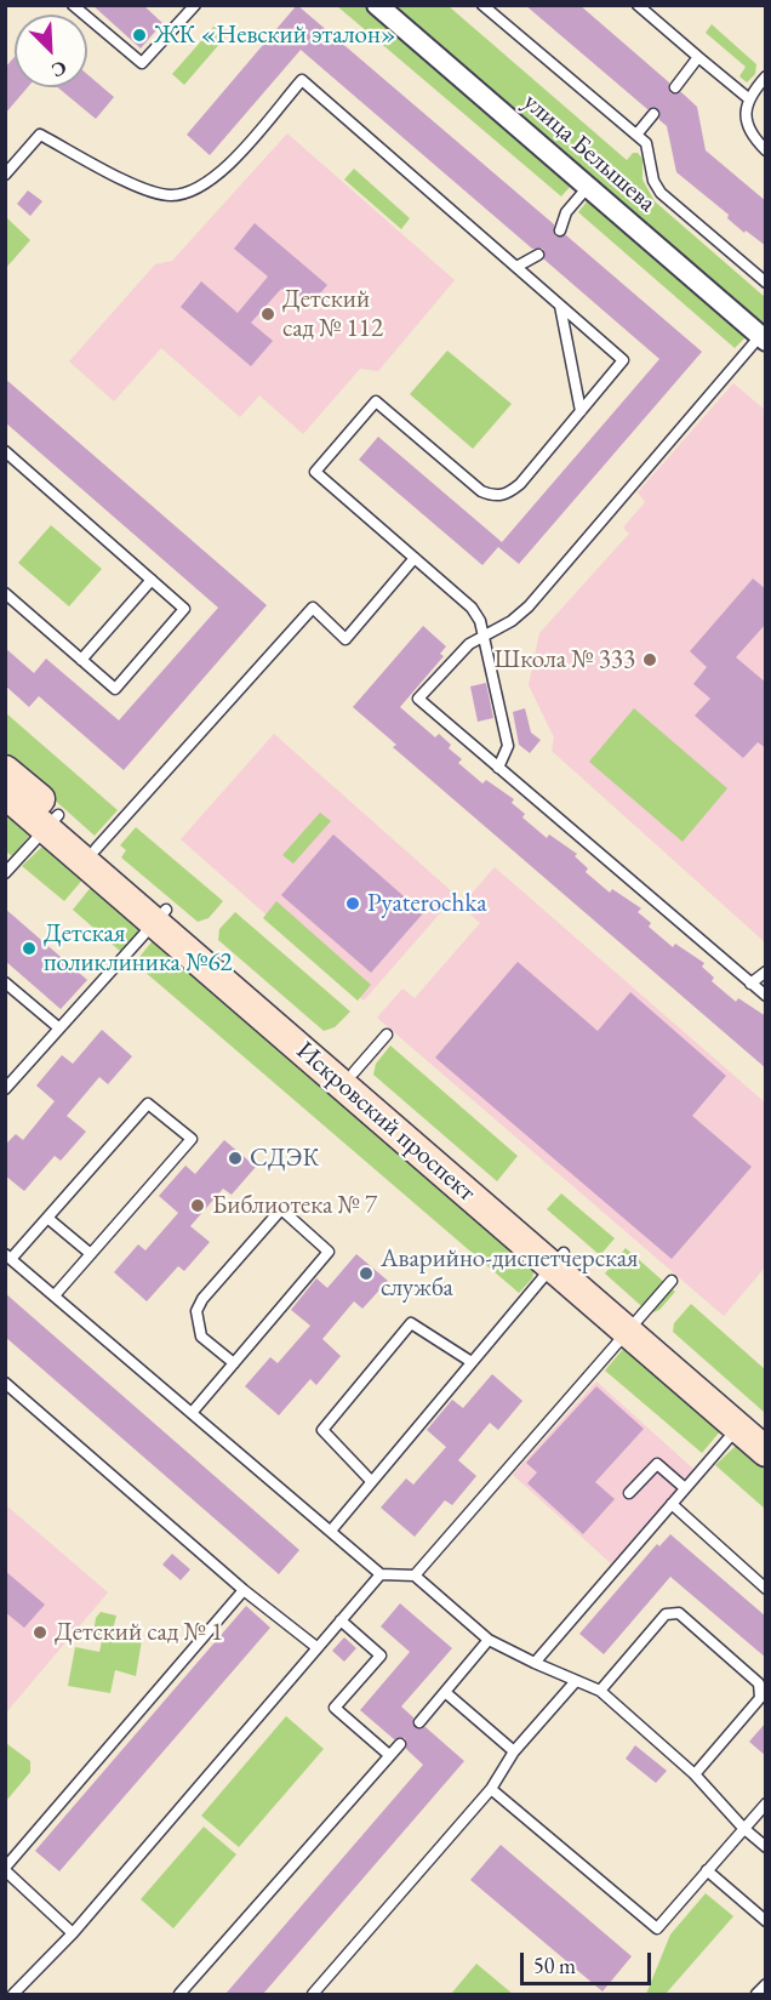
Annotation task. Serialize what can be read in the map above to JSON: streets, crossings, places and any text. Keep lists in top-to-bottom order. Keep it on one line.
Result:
{"streets":{"street":["улица Белышева","Искровский проспект"]},"places":["ЖК «Невский эталон»","Детский сад № 112","Школа № 333","Pyaterochka","Детская поликлиника №62","СДЭК","Библиотека № 7","Аварийно-диспетчерская служба","Детский сад № 1"],"scale_bar":"50 m","north":"bottom right"}
